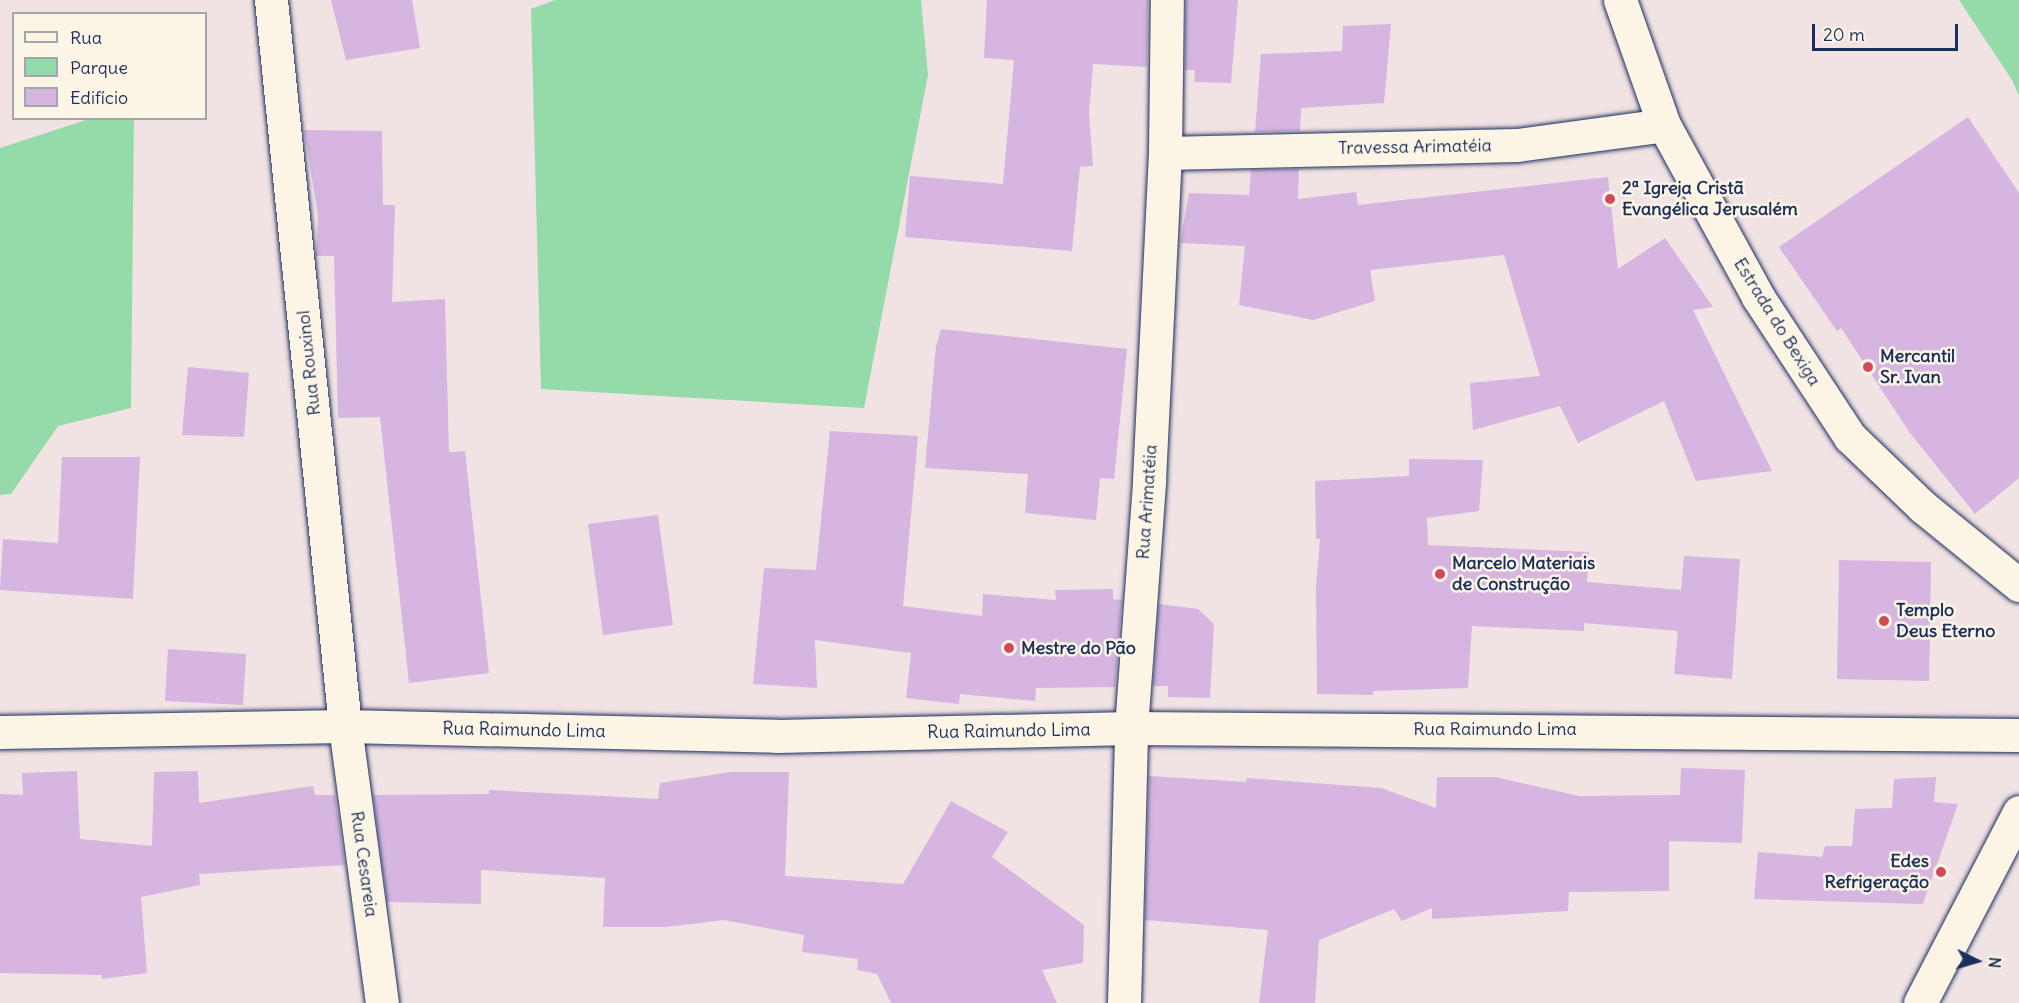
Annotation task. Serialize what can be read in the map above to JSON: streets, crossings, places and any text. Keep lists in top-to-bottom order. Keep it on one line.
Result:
{"streets":{"street":["Travessa Arimatéia","Estrada do Bexiga","Rua Rouxinol","Rua Arimatéia","Rua Raimundo Lima","Rua Cesareia"]},"crossings":[["Travessa Arimatéia","Estrada do Bexiga"],["Travessa Arimatéia","Rua Arimatéia"],["Rua Rouxinol","Rua Raimundo Lima"],["Rua Rouxinol","Rua Cesareia"],["Rua Arimatéia","Rua Raimundo Lima"],["Rua Raimundo Lima","Rua Cesareia"]],"places":["2ª Igreja Cristã Evangélica Jerusalém","Mercantil Sr. Ivan","Marcelo Materiais de Construção","Templo Deus Eterno","Mestre do Pão","Edes Refrigeração"],"legend":["Rua","Parque","Edifício"],"scale_bar":"20 m","north":"right"}
